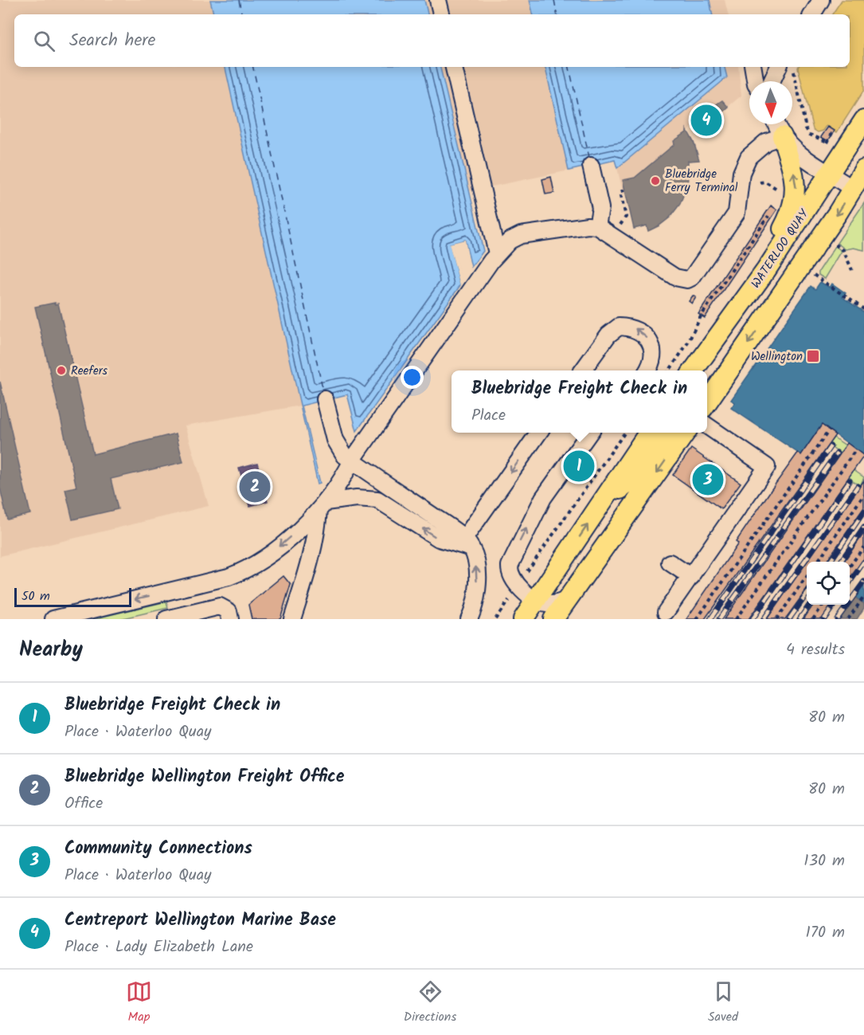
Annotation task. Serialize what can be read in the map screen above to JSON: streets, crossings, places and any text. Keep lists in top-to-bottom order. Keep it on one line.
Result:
{"streets":{"main road":["WATERLOO QUAY"]},"places":{"other":["Bluebridge Ferry Terminal","Reefers"],"transit":["Wellington"]},"scale_bar":"50 m","north":"bottom","page":{"search":"Search here","pins":["4","1","3","2"],"popup":["Bluebridge Freight Check in","Place"],"scale":"50 m","heading":["Nearby","4 results"],"list":[{"mark":"1","name":"Bluebridge Freight Check in","note":"Place · Waterloo Quay","value":"80 m"},{"mark":"2","name":"Bluebridge Wellington Freight Office","note":"Office","value":"80 m"},{"mark":"3","name":"Community Connections","note":"Place · Waterloo Quay","value":"130 m"},{"mark":"4","name":"Centreport Wellington Marine Base","note":"Place · Lady Elizabeth Lane","value":"170 m"}],"nav":["Map","Directions","Saved"]}}
